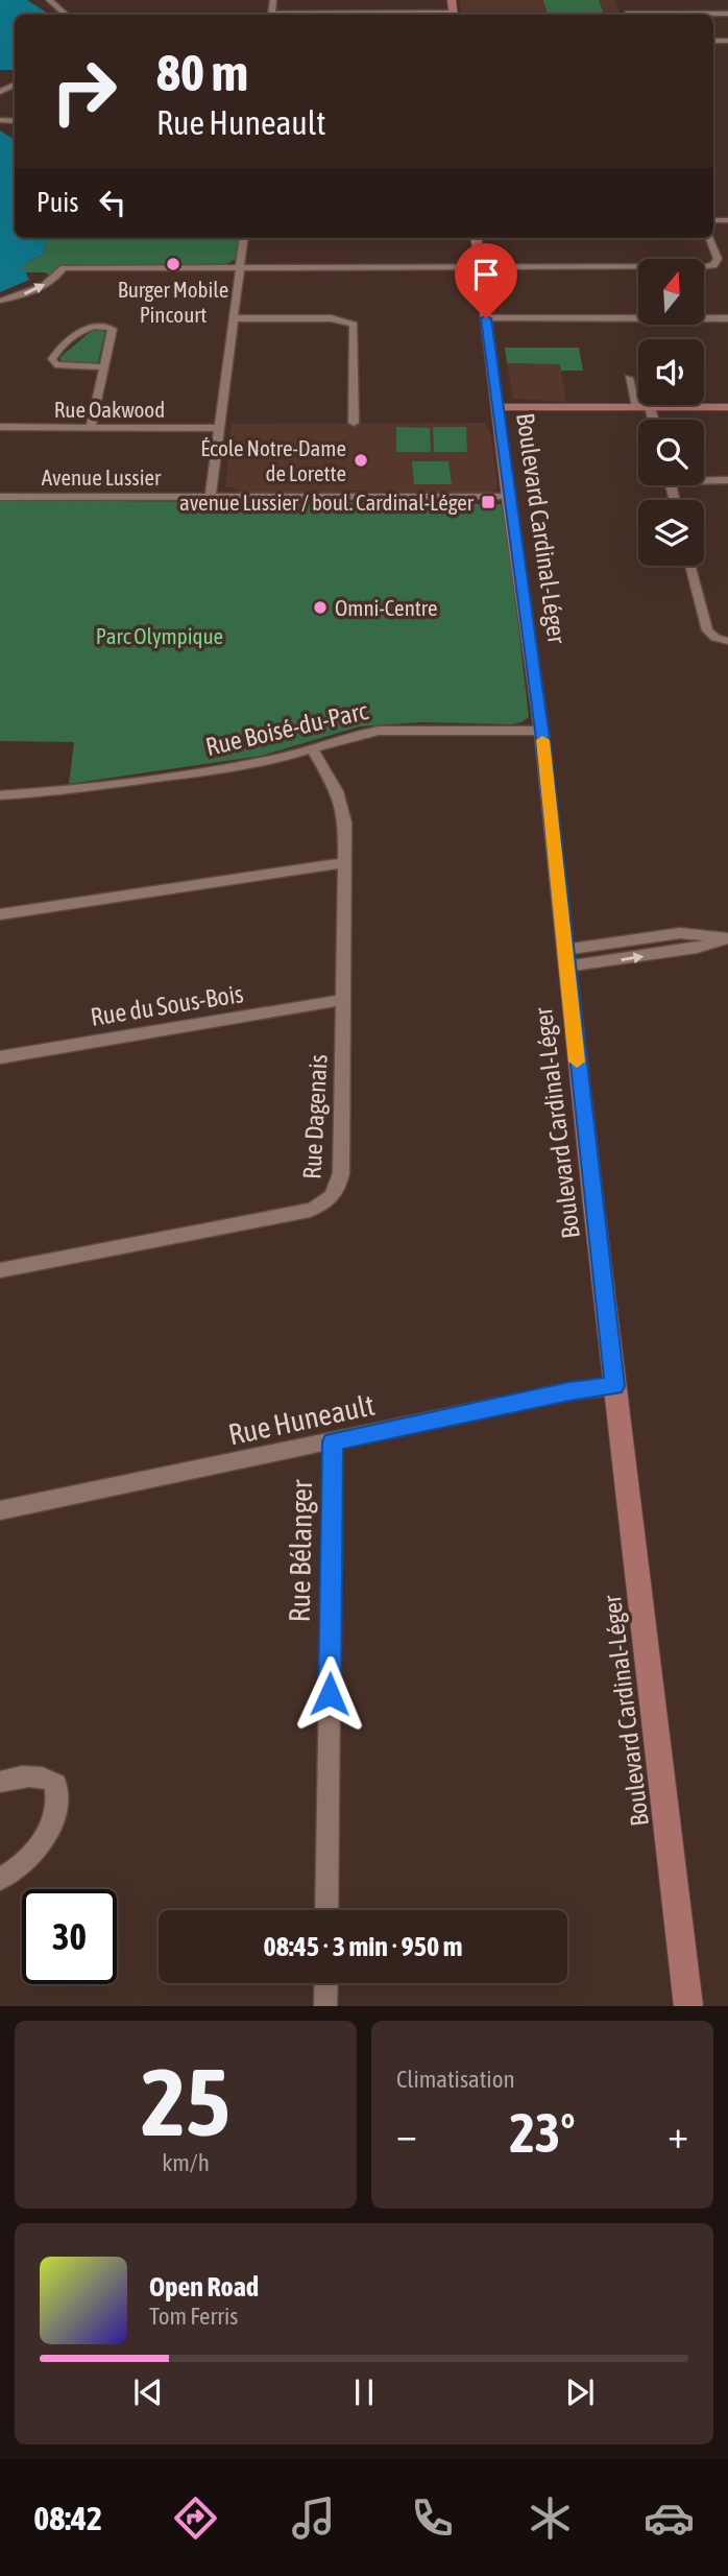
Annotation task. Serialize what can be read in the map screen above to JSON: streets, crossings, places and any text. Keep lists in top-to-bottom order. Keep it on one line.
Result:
{"streets":{"street":["Rue Oakwood","Avenue Lussier","Boulevard Cardinal-Léger","Rue Boisé-du-Parc","Rue du Sous-Bois","Rue Dagenais","Rue Huneault","Rue Bélanger"]},"crossings":[["Avenue Lussier","Boulevard Cardinal-Léger"],["Boulevard Cardinal-Léger","Rue Boisé-du-Parc"],["Boulevard Cardinal-Léger","Rue Huneault"],["Rue Boisé-du-Parc","Rue Dagenais"],["Rue du Sous-Bois","Rue Dagenais"],["Rue Huneault","Rue Bélanger"]],"parks":["Parc Olympique"],"places":{"other":["Burger Mobile Pincourt","École Notre-Dame de Lorette","Omni-Centre"],"transit":["avenue Lussier / boul. Cardinal-Léger"]},"north":"top","page":{"turn":["80 m","Rue Huneault"],"then":"Puis","limit":"30","trip":"08:45 · 3 min · 950 m","tile":[["25","km/h"],"Climatisation"],"heat":["−","23°","+"],"song":["Open Road","Tom Ferris"],"tabs":"08:42"}}
